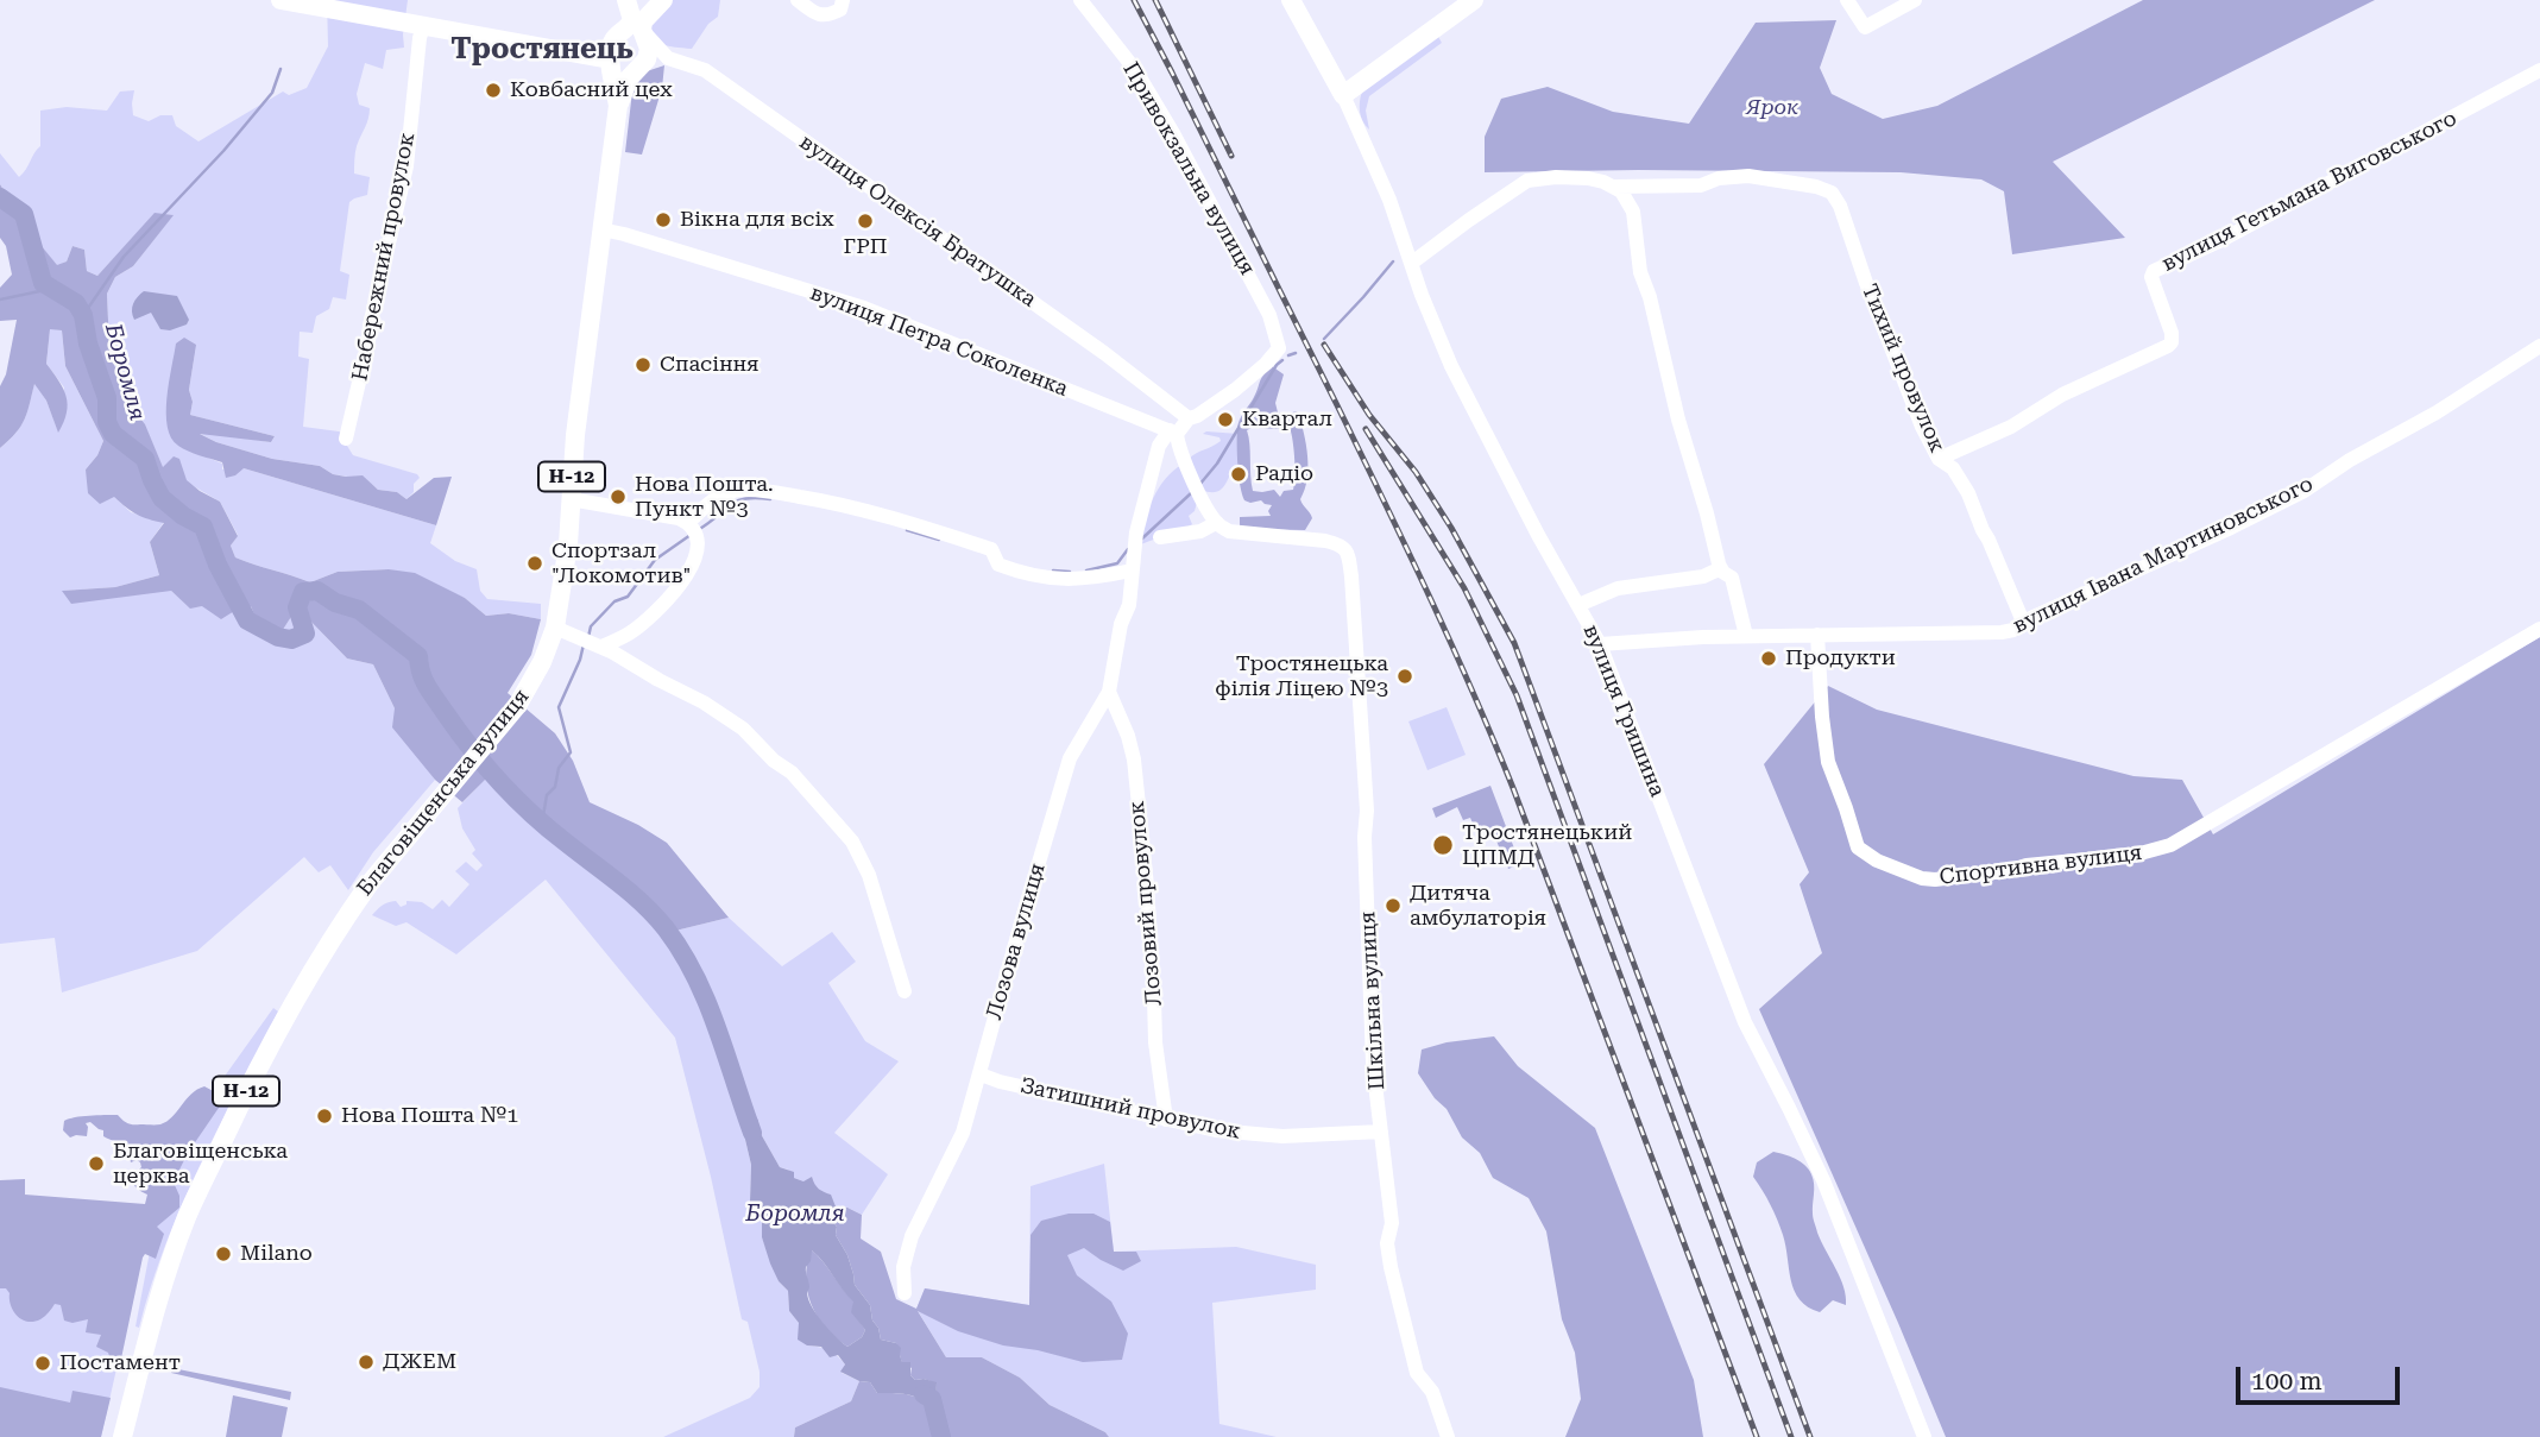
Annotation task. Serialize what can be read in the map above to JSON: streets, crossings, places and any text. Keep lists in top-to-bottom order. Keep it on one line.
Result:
{"streets":{"main road":["Н-12","вулиця Гришина","Благовіщенська вулиця"],"street":["Привокзальна вулиця","вулиця Гетьмана Виговського","вулиця Олексія Братушка","Набережний провулок","вулиця Петра Соколенка","Тихий провулок","вулиця Івана Мартиновського","Спортивна вулиця","Лозовий провулок","Лозова вулиця","Шкільна вулиця","Затишний провулок"]},"crossings":[["Привокзальна вулиця","вулиця Олексія Братушка"],["Привокзальна вулиця","Лозова вулиця"],["вулиця Гетьмана Виговського","Тихий провулок"],["вулиця Олексія Братушка","Благовіщенська вулиця"],["вулиця Олексія Братушка","Лозова вулиця"],["вулиця Петра Соколенка","Благовіщенська вулиця"],["вулиця Петра Соколенка","Лозова вулиця"],["Тихий провулок","вулиця Івана Мартиновського"],["вулиця Івана Мартиновського","вулиця Гришина"],["вулиця Івана Мартиновського","Спортивна вулиця"],["Лозовий провулок","Лозова вулиця"],["Лозовий провулок","Затишний провулок"],["Лозова вулиця","Затишний провулок"],["Шкільна вулиця","Затишний провулок"]],"districts":["Тростянець"],"water":["Боромля"],"parks":["Ярок"],"places":["Ковбасний цех","Вікна для всіх","ГРП","Спасіння","Квартал","Радіо","Нова Пошта. Пункт №3","Спортзал \"Локомотив\"","Продукти","Тростянецька філія Ліцею №3","Тростянецький ЦПМД","Дитяча амбулаторія","Нова Пошта №1","Благовіщенська церква","Milano","ДЖЕМ","Постамент"],"scale_bar":"100 m"}
